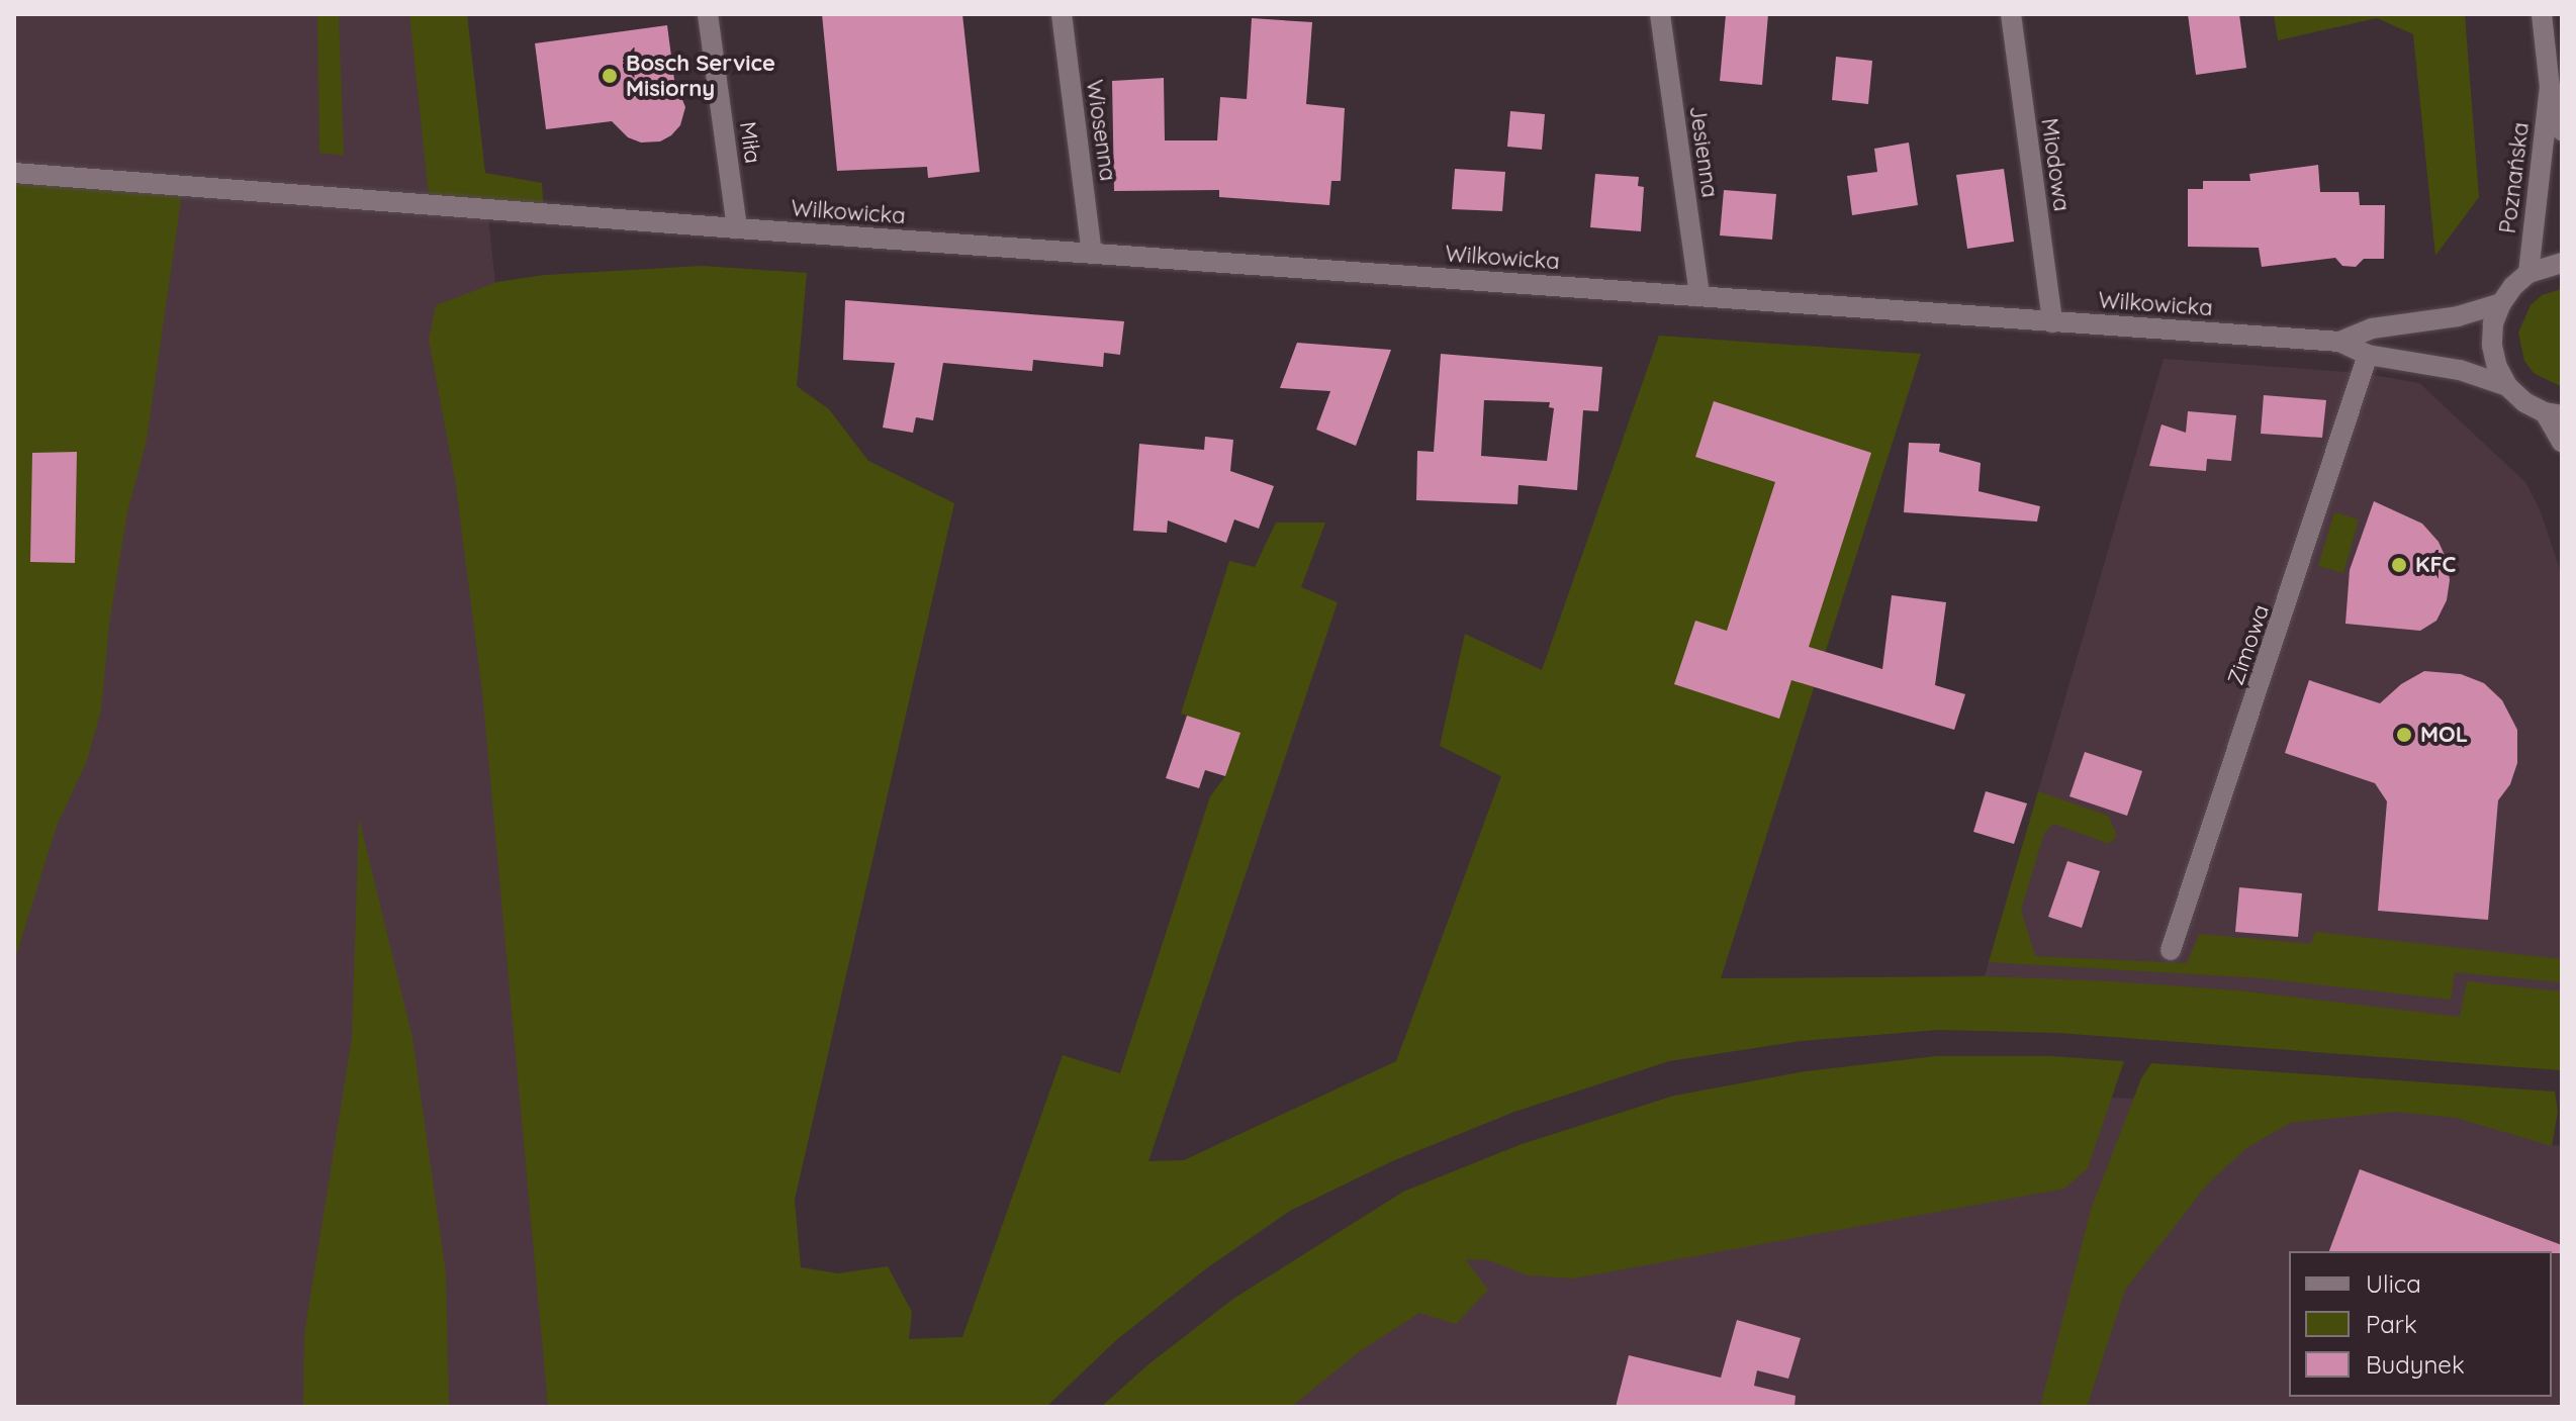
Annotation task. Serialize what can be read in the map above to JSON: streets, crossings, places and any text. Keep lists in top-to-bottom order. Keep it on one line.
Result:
{"streets":{"main road":["Wiosenna","Miła","Jesienna","Miodowa","Poznańska","Wilkowicka","Zimowa"]},"crossings":[["Wiosenna","Wilkowicka"],["Miła","Wilkowicka"],["Jesienna","Wilkowicka"],["Miodowa","Wilkowicka"],["Wilkowicka","Zimowa"]],"places":["Bosch Service Misiorny","KFC","MOL"],"legend":["Ulica","Park","Budynek"]}
